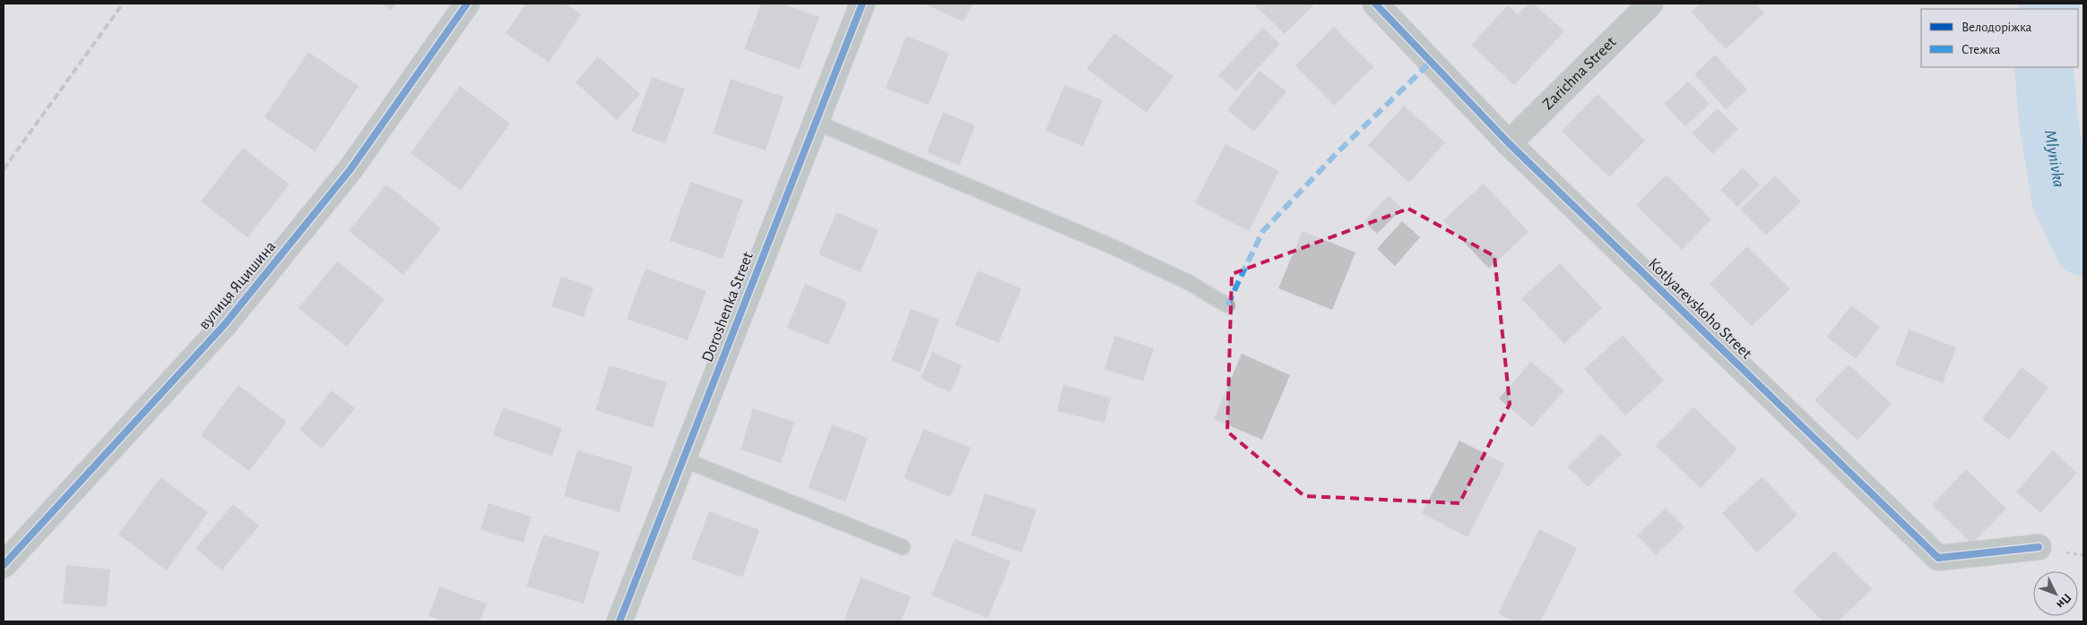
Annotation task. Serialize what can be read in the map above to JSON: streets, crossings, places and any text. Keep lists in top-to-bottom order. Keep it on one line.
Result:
{"streets":{"street":["Zarichna Street","вулиця Яцишина","Doroshenka Street","Kotlyarevskoho Street"]},"crossings":[["Zarichna Street","Kotlyarevskoho Street"]],"water":["Mlynivka"],"legend":["Велодоріжка","Стежка"],"north":"bottom right"}
